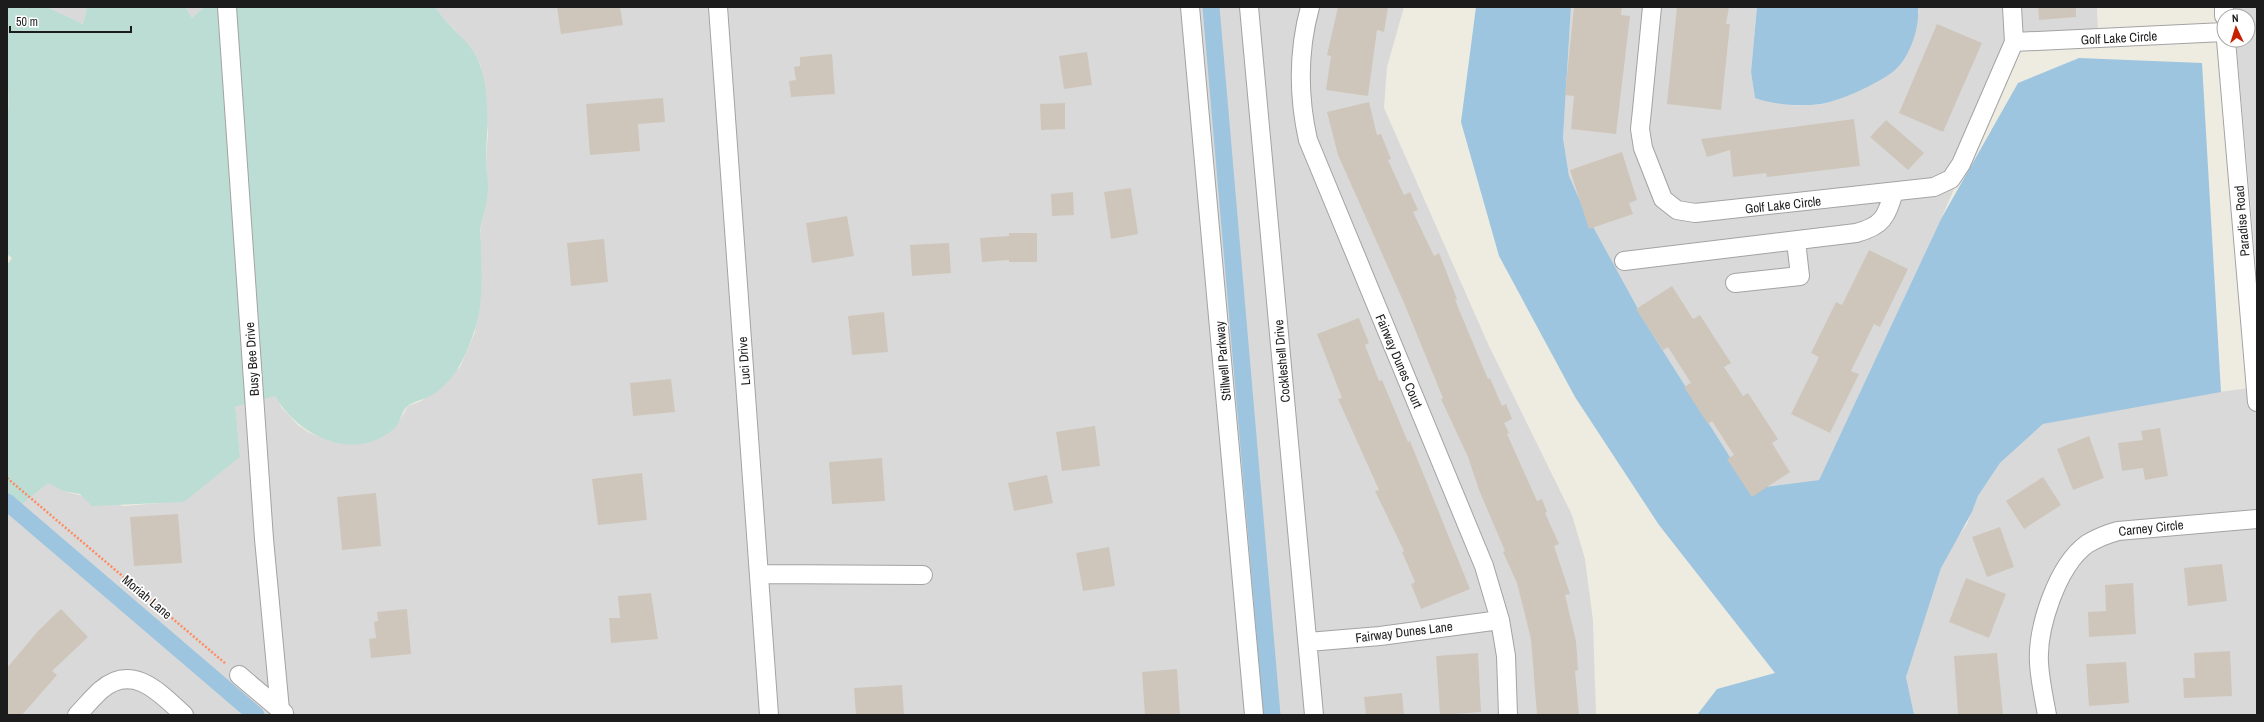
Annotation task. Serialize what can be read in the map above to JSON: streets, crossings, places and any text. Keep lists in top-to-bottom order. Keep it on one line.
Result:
{"streets":{"street":["Golf Lake Circle","Paradise Road","Busy Bee Drive","Luci Drive","Stillwell Parkway","Cockleshell Drive","Fairway Dunes Court","Carney Circle","Fairway Dunes Lane"],"path":["Moriah Lane"]},"crossings":[["Cockleshell Drive","Fairway Dunes Lane"],["Fairway Dunes Court","Fairway Dunes Lane"]],"scale_bar":"50 m","north":"top"}
